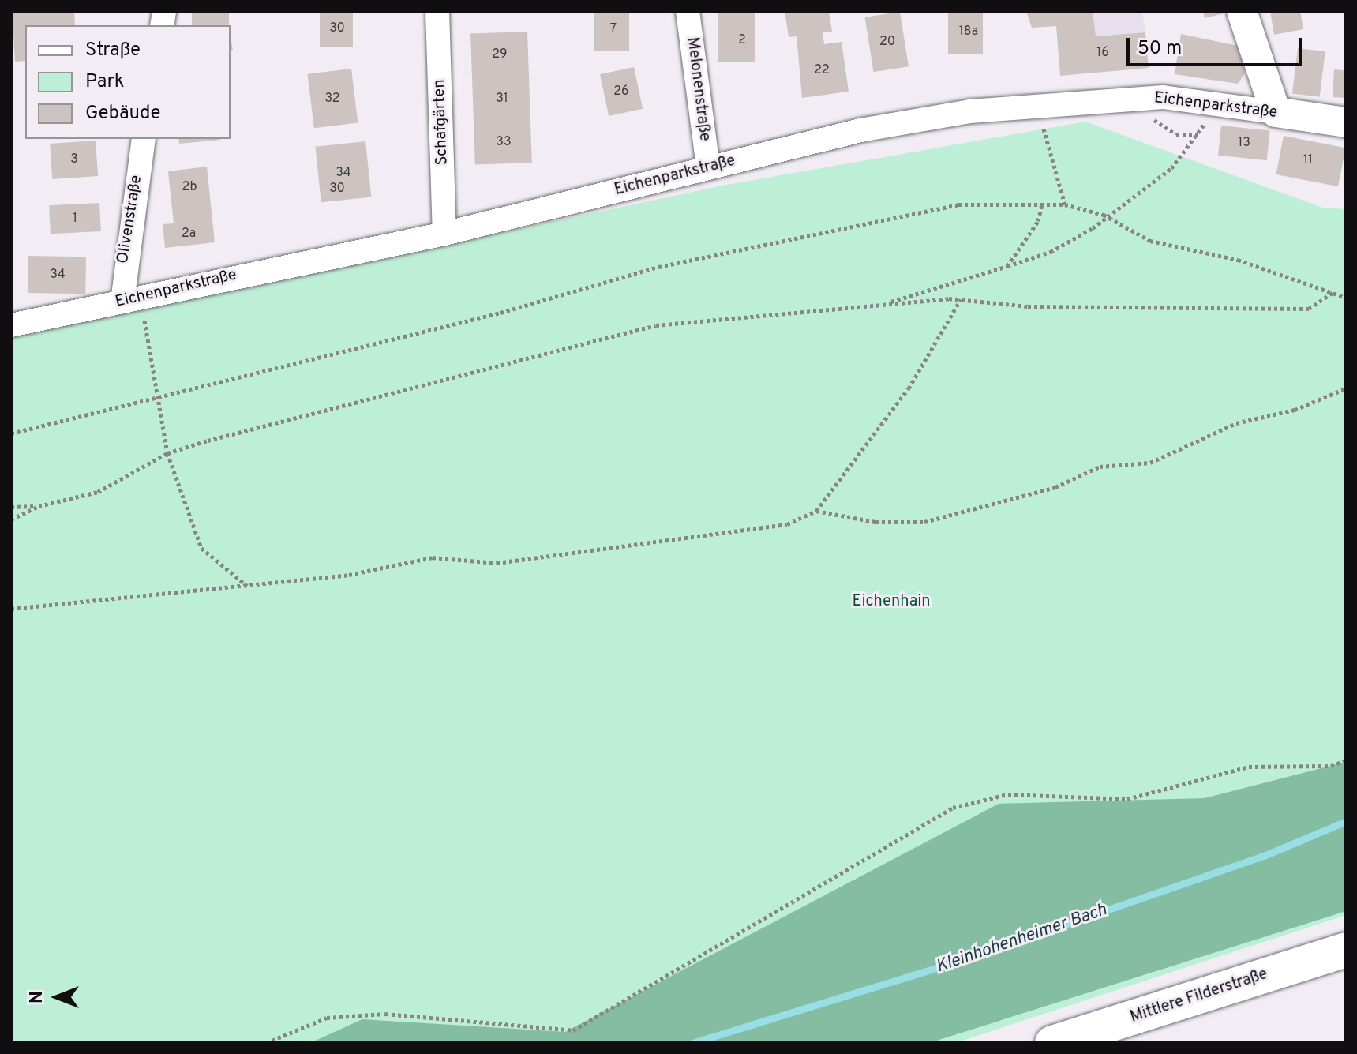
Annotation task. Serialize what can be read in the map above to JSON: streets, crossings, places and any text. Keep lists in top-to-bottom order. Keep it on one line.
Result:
{"streets":{"main road":["Mittlere Filderstraße"],"street":["Melonenstraße","Eichenparkstraße","Schafgärten","Olivenstraße"]},"crossings":[["Melonenstraße","Eichenparkstraße"],["Eichenparkstraße","Schafgärten"],["Eichenparkstraße","Olivenstraße"]],"water":["Kleinhohenheimer Bach"],"parks":["Eichenhain"],"house_numbers":["30","7","18a","2","20","16","29","22","26","32","31","33","13","3","11","34","2b","30","1","2a","34"],"legend":["Straße","Park","Gebäude"],"scale_bar":"50 m","north":"left"}
